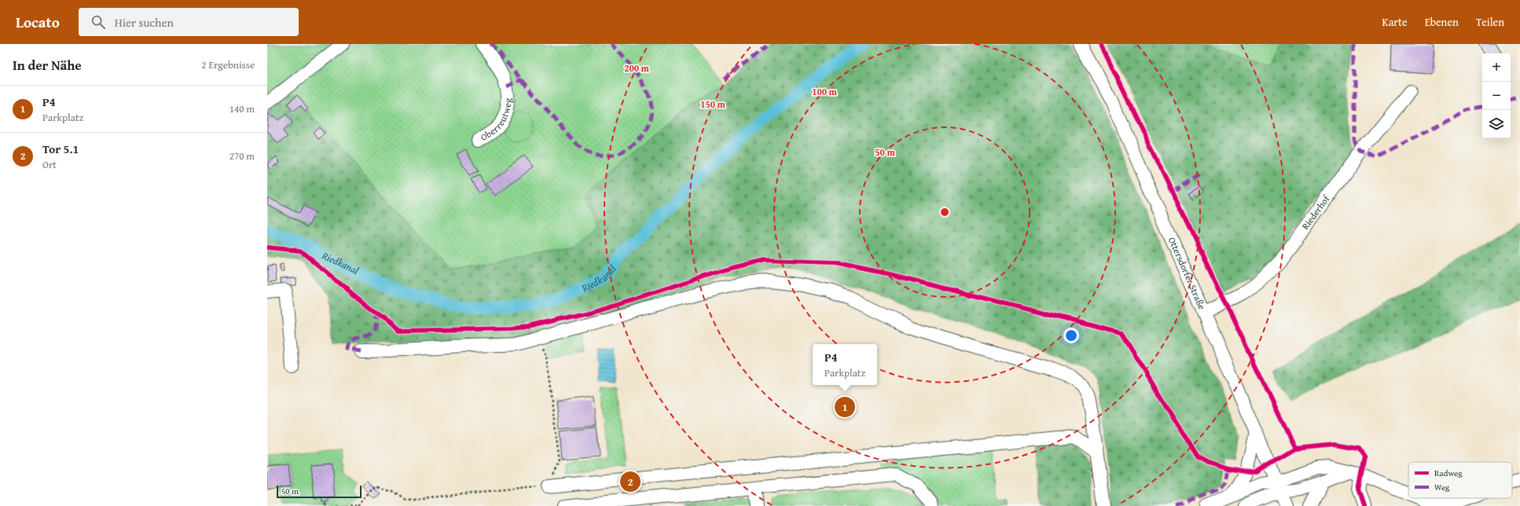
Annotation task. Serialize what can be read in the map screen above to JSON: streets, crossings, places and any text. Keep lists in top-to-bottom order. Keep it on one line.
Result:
{"streets":{"street":["Oberreutweg","Riederhof","Ottersdorfer Straße"]},"crossings":[["Riederhof","Ottersdorfer Straße"]],"water":["Riedkanal"],"legend":["Radweg","Weg"],"scale_bar":"50 m","page":{"header":"Locato","search":"Hier suchen","nav":["Karte","Ebenen","Teilen"],"heading":["In der Nähe","2 Ergebnisse"],"map_buttons":["+","−"],"list":[{"mark":"1","name":"P4","note":"Parkplatz","value":"140 m"},{"mark":"2","name":"Tor 5.1","note":"Ort","value":"270 m"}],"popup":["P4","Parkplatz"],"pins":["1","2"],"scale":"50 m"},"rings":["200 m","100 m","150 m","50 m"]}
